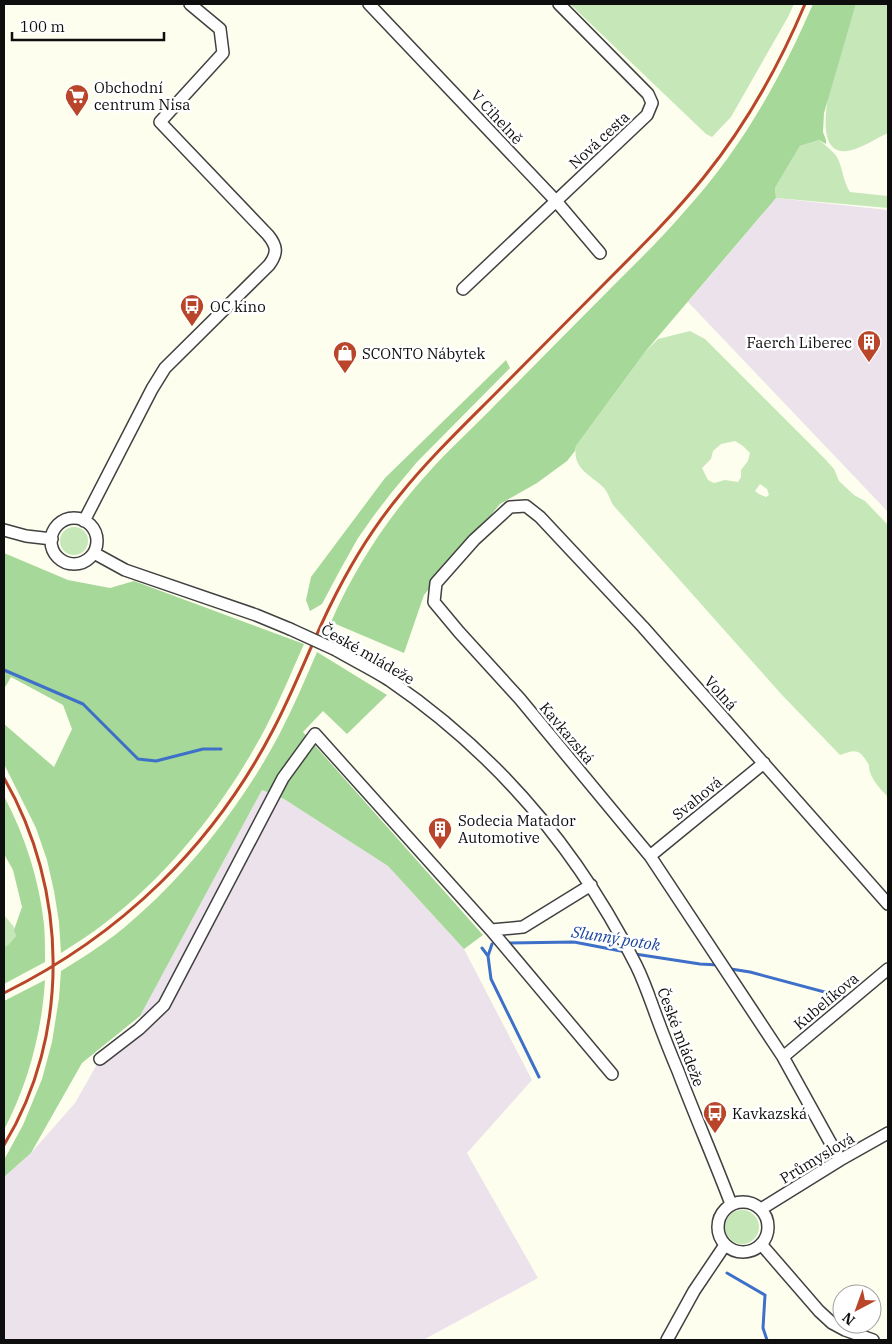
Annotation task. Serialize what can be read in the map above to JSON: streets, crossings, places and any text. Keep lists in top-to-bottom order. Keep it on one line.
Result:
{"streets":{"street":["V Cihelně","Nová cesta","České mládeže","Volná","Kavkazská","Svahová","Kubelíkova","Průmyslová"]},"crossings":[["V Cihelně","Nová cesta"],["České mládeže","Průmyslová"],["Volná","Kavkazská"],["Volná","Svahová"],["Kavkazská","Svahová"],["Kavkazská","Kubelíkova"],["Kavkazská","Průmyslová"]],"water":["Slunný potok"],"places":{"supermarket":["Obchodní centrum Nisa"],"bus stop":["OC kino","Kavkazská"],"building":["Faerch Liberec","Sodecia Matador Automotive"],"shop":["SCONTO Nábytek"]},"scale_bar":"100 m","north":"bottom left"}
